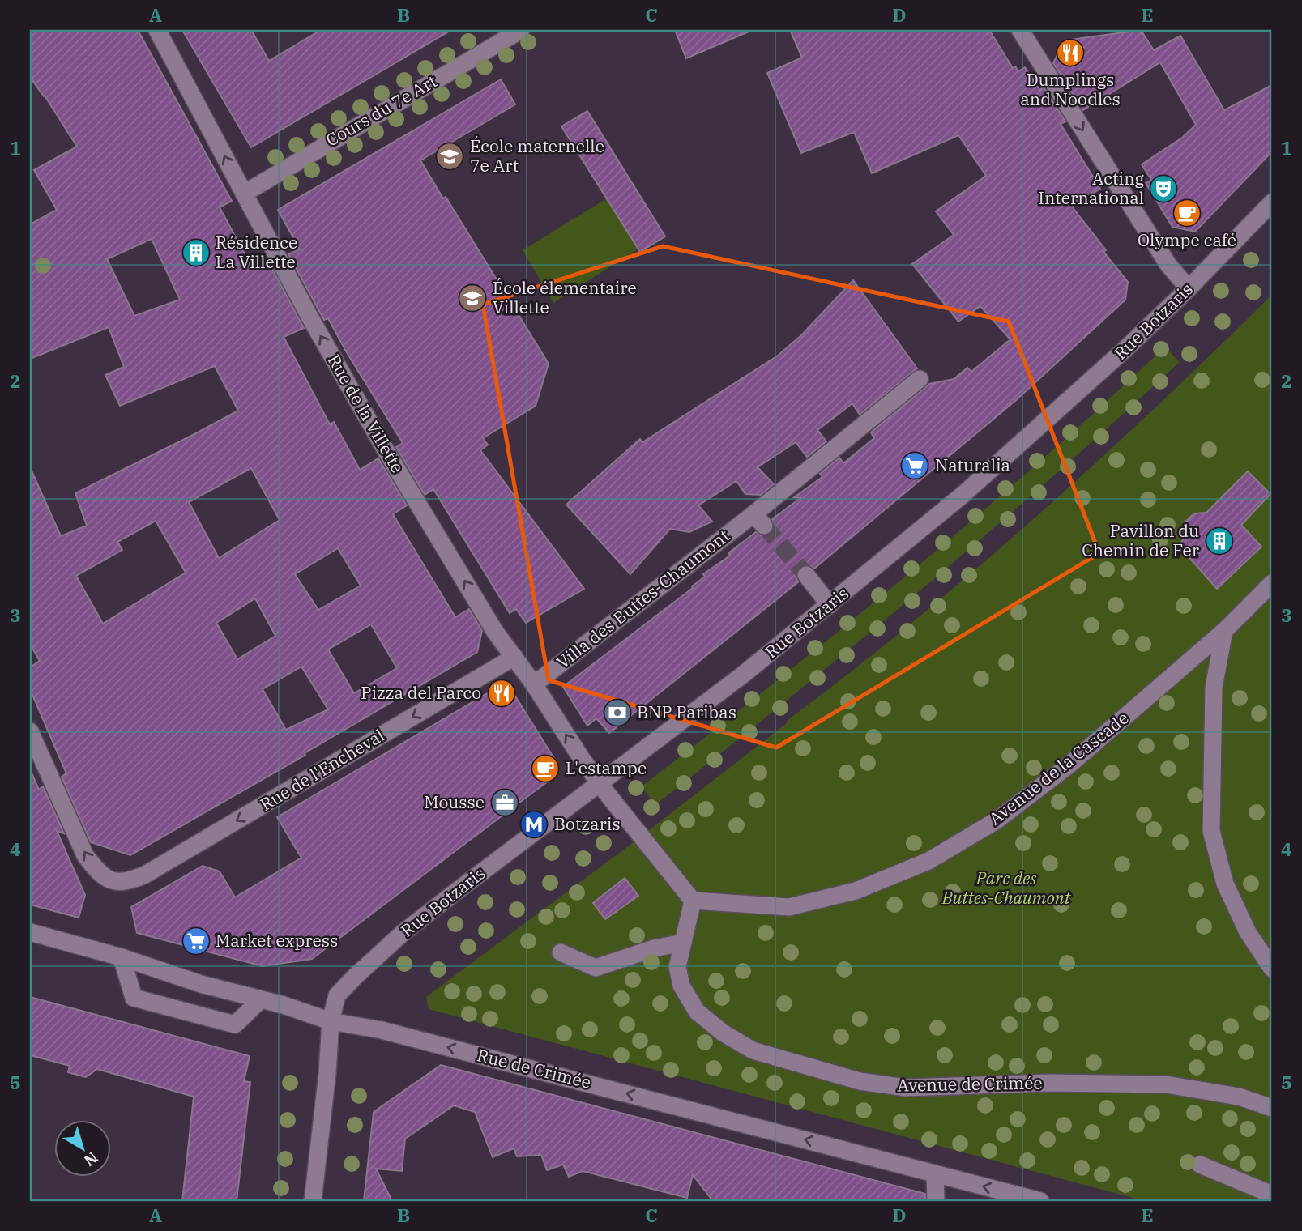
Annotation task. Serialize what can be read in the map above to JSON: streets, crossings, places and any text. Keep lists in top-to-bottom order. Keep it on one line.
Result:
{"streets":{"street":["Cours du 7e Art","Rue Botzaris","Rue de la Villette","Villa des Buttes-Chaumont","Avenue de la Cascade","Rue de l'Encheval","Rue de Crimée","Avenue de Crimée"]},"crossings":[["Cours du 7e Art","Rue de la Villette"],["Rue Botzaris","Rue de la Villette"],["Rue Botzaris","Rue de Crimée"],["Rue de la Villette","Villa des Buttes-Chaumont"],["Rue de la Villette","Rue de l'Encheval"],["Avenue de la Cascade","Avenue de Crimée"]],"one_way":["Rue de la Villette","Rue de Crimée"],"parks":["Parc des Buttes-Chaumont"],"places":{"restaurant":["Dumplings and Noodles","Pizza del Parco"],"school or university":["École maternelle 7e Art","École élementaire Villette"],"theatre":["Acting International"],"cafe":["Olympe café","L'estampe"],"building":["Résidence La Villette","Pavillon du Chemin de Fer"],"supermarket":["Naturalia","Market express"],"bank":["BNP Paribas"],"office":["Mousse"],"metro station":["Botzaris"]},"north":"bottom right","grid":{"columns":["A","B","C","D","E"],"rows":["1","2","3","4","5"]}}
